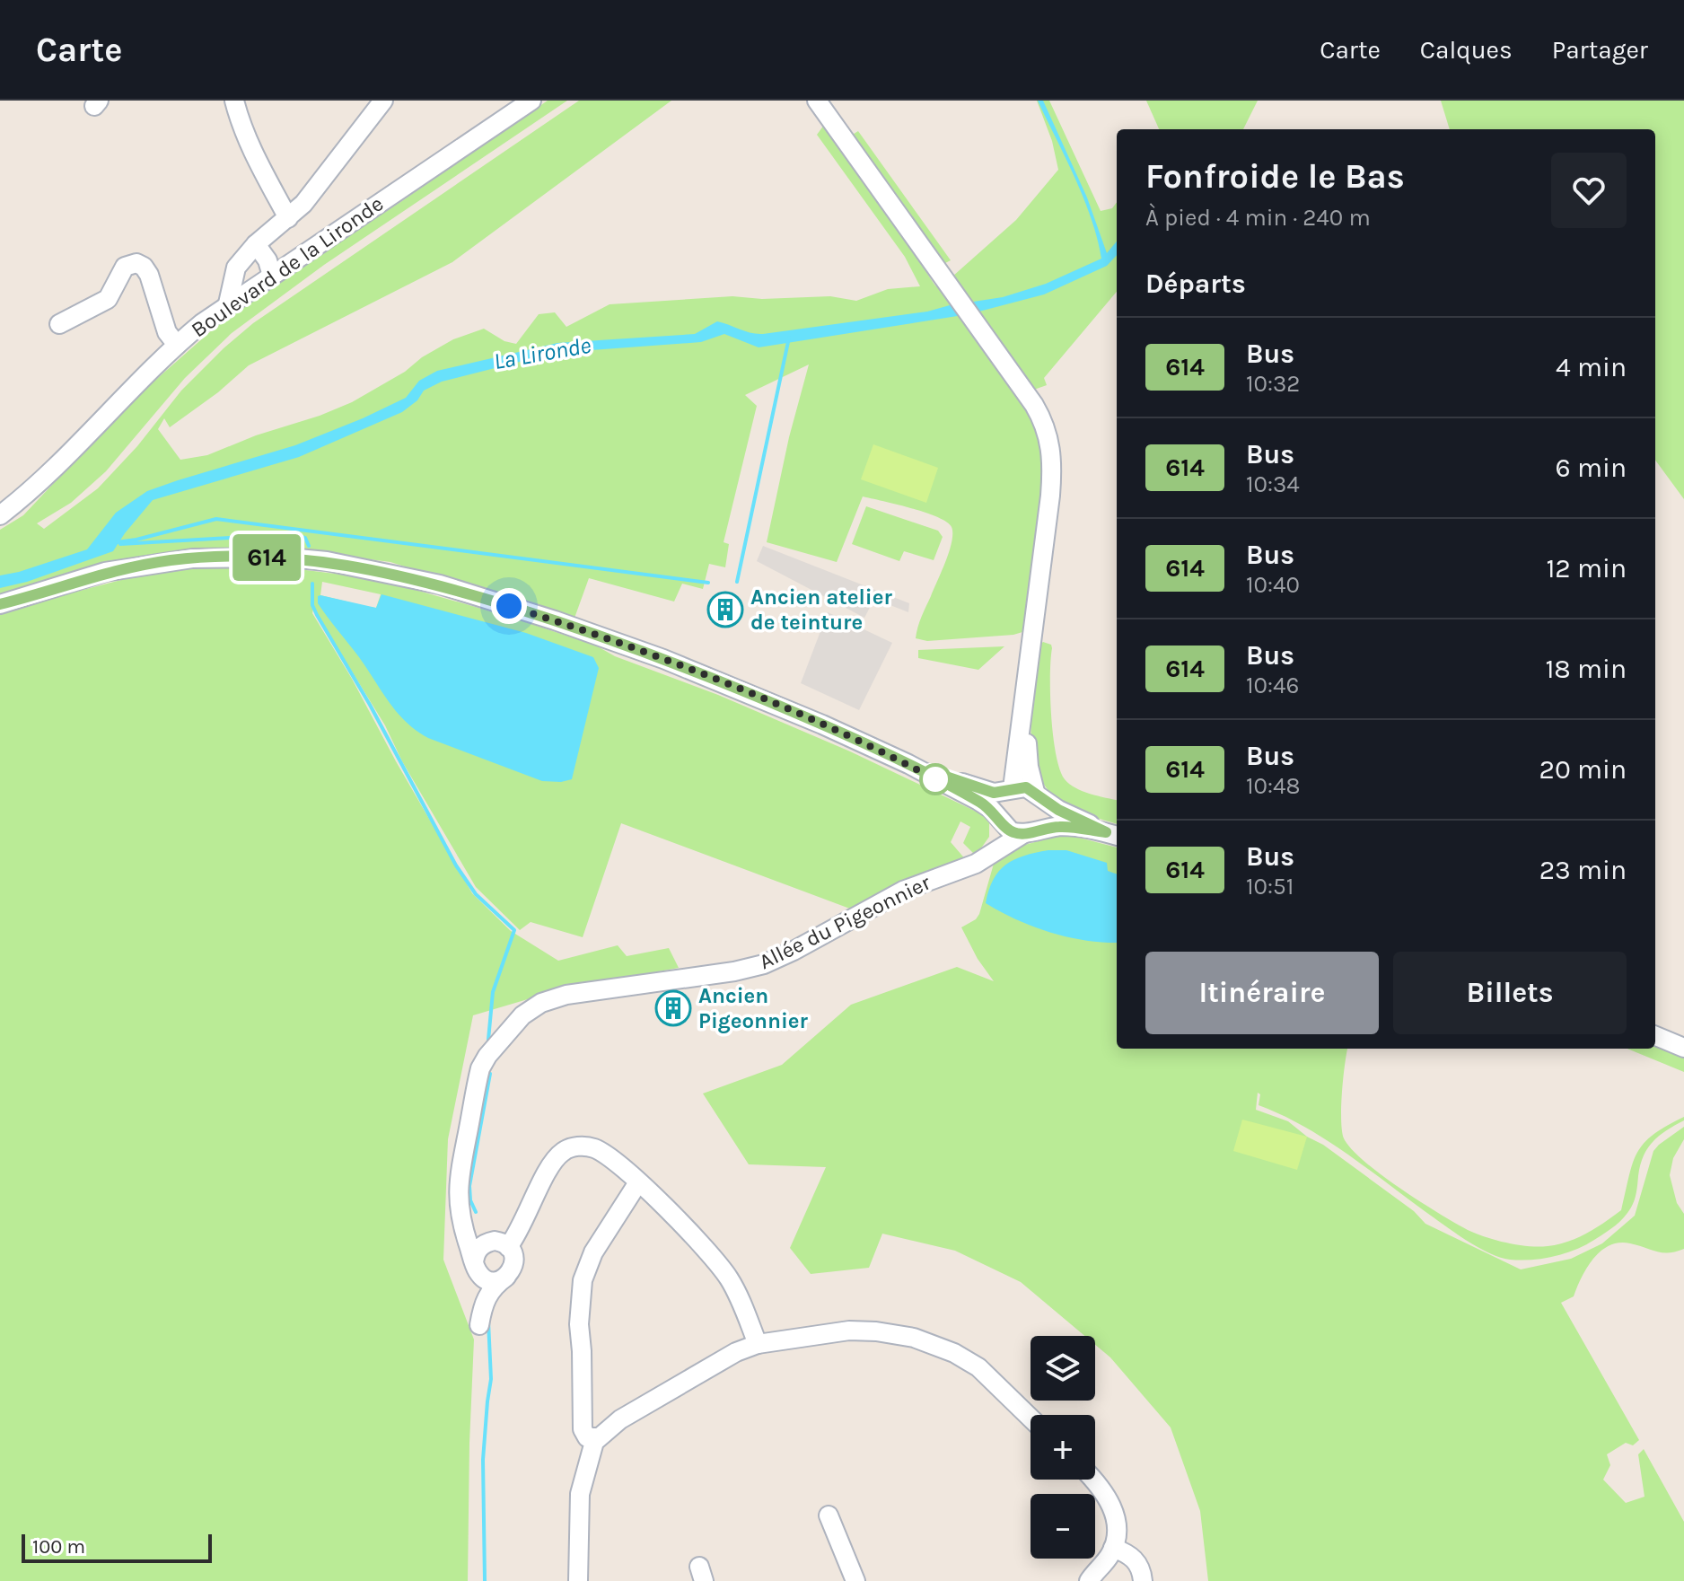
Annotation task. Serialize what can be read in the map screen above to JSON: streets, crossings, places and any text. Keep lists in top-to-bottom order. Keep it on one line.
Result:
{"streets":{"street":["Boulevard de la Lironde","Allée du Pigeonnier"]},"water":["La Lironde"],"places":{"building":["Ancien atelier de teinture","Ancien Pigeonnier"]},"lines":["bus line 614"],"scale_bar":"100 m","page":{"header":"Carte","nav":["Carte","Calques","Partager"],"on_map":"614","heading":[["Fonfroide le Bas","À pied · 4 min · 240 m"],"Départs"],"list":[{"mark":"614","name":"Bus","note":"10:32","value":"4 min"},{"mark":"614","name":"Bus","note":"10:34","value":"6 min"},{"mark":"614","name":"Bus","note":"10:40","value":"12 min"},{"mark":"614","name":"Bus","note":"10:46","value":"18 min"},{"mark":"614","name":"Bus","note":"10:48","value":"20 min"},{"mark":"614","name":"Bus","note":"10:51","value":"23 min"}],"buttons":["Itinéraire","Billets"],"map_buttons":["+","−"],"scale":"100 m"}}
